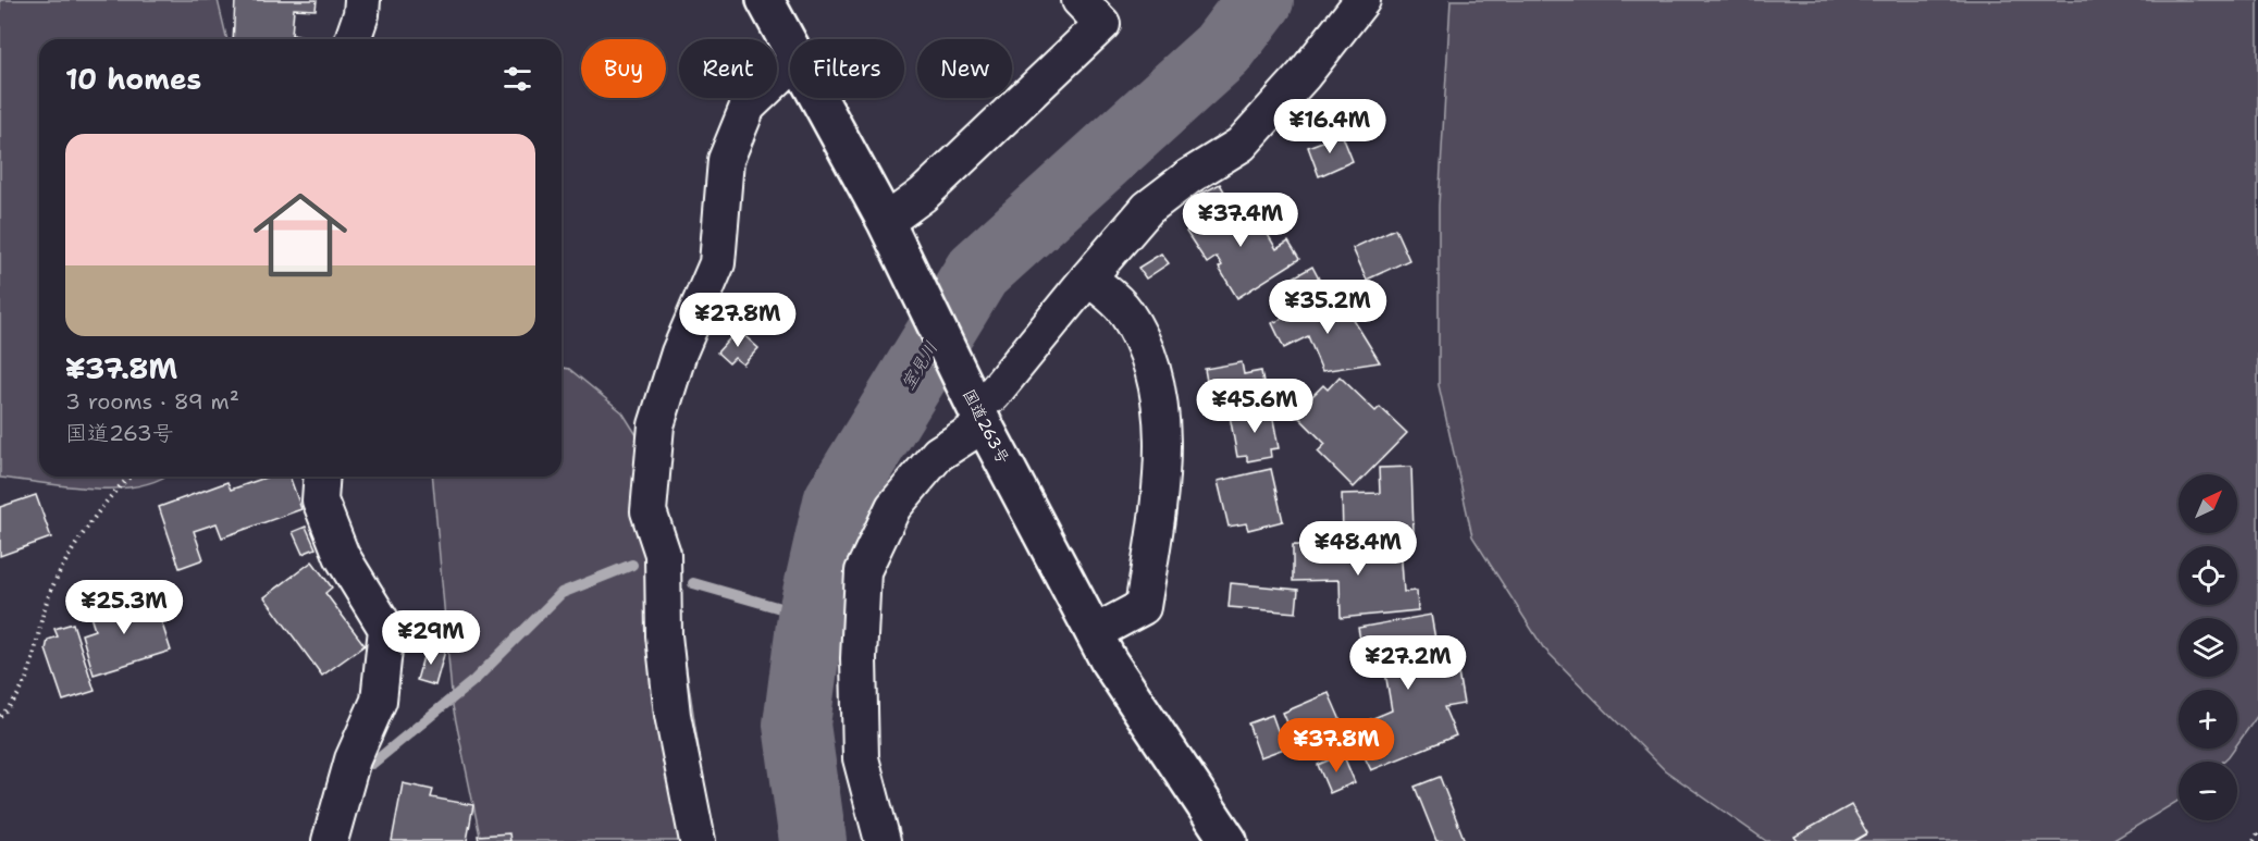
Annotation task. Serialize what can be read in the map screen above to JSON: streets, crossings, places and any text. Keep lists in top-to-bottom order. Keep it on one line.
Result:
{"streets":{"highway":["国道263号"]},"water":["室見川"],"north":"top right","page":{"chip":["Buy","Rent","Filters","New"],"heading":"10 homes","price":["¥16.4M","¥37.4M","¥35.2M","¥27.8M","¥45.6M","¥48.4M","¥25.3M","¥29M","¥27.2M","¥37.8M"],"list":[{"name":"¥37.8M","note":"3 rooms · 89 m² · 国道263号"}],"map_buttons":["+","−"]}}
